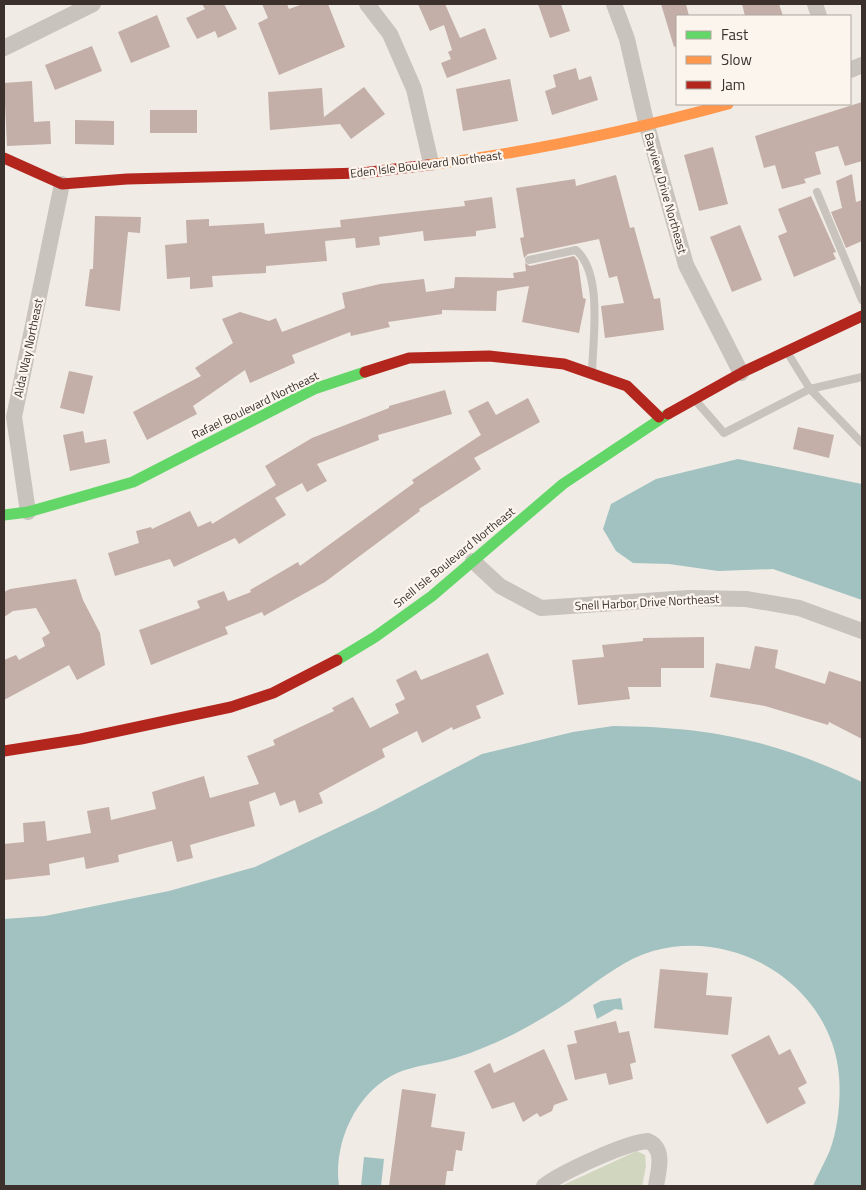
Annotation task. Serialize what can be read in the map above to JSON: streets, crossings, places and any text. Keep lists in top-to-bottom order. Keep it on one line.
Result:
{"streets":{"street":["Eden Isle Boulevard Northeast","Bayview Drive Northeast","Alda Way Northeast","Rafael Boulevard Northeast","Snell Isle Boulevard Northeast","Snell Harbor Drive Northeast"]},"crossings":[["Eden Isle Boulevard Northeast","Bayview Drive Northeast"],["Eden Isle Boulevard Northeast","Alda Way Northeast"],["Bayview Drive Northeast","Snell Isle Boulevard Northeast"],["Alda Way Northeast","Rafael Boulevard Northeast"],["Rafael Boulevard Northeast","Snell Isle Boulevard Northeast"],["Snell Isle Boulevard Northeast","Snell Harbor Drive Northeast"]],"legend":["Fast","Slow","Jam"]}
